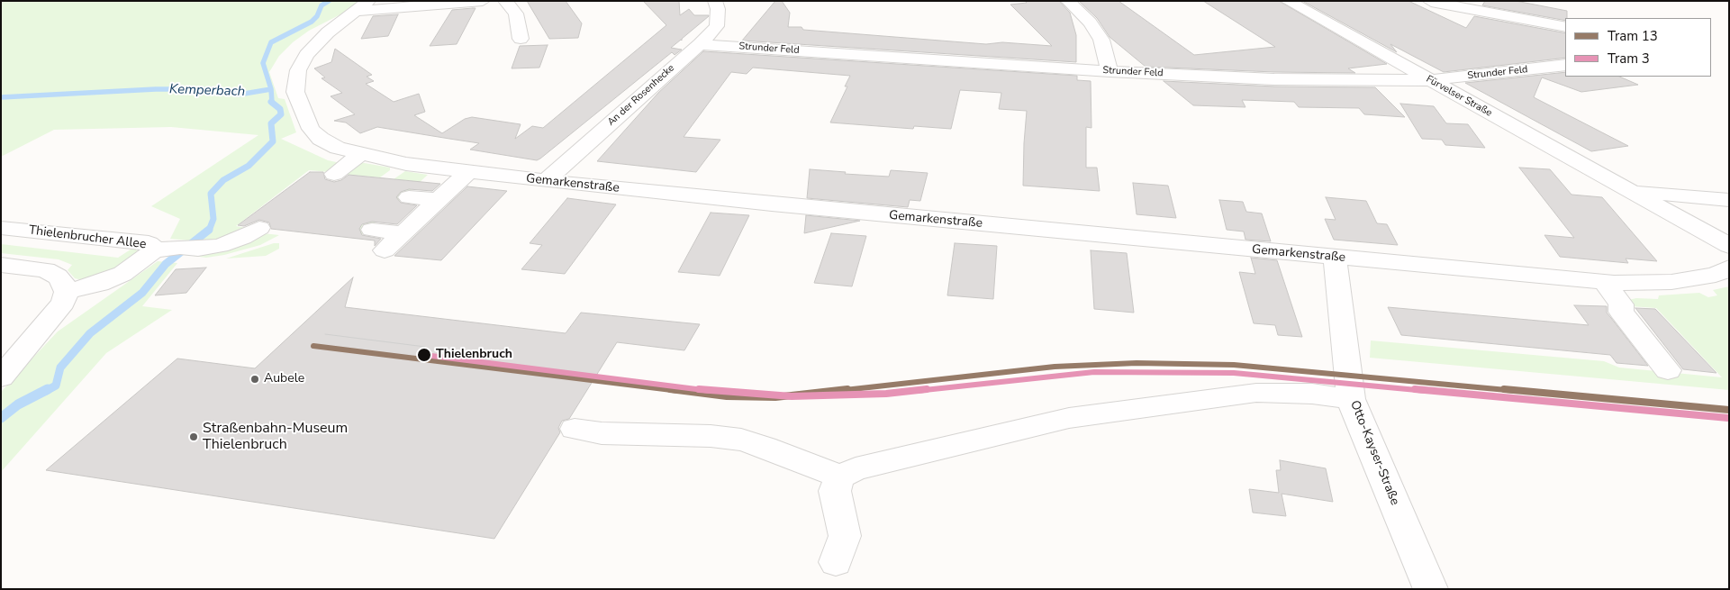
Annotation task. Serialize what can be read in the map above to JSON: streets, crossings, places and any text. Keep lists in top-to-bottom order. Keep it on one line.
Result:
{"streets":{"street":["Strunder Feld","An der Rosenhecke","Fürvelser Straße","Gemarkenstraße","Thielenbrucher Allee","Otto-Kayser-Straße"]},"crossings":[["Strunder Feld","An der Rosenhecke"],["Strunder Feld","Fürvelser Straße"],["An der Rosenhecke","Gemarkenstraße"],["Gemarkenstraße","Otto-Kayser-Straße"]],"water":["Kemperbach"],"places":["Thielenbruch","Aubele","Straßenbahn-Museum Thielenbruch"],"lines":["tram line 13","tram line 3"],"legend":["Tram 13","Tram 3"]}
